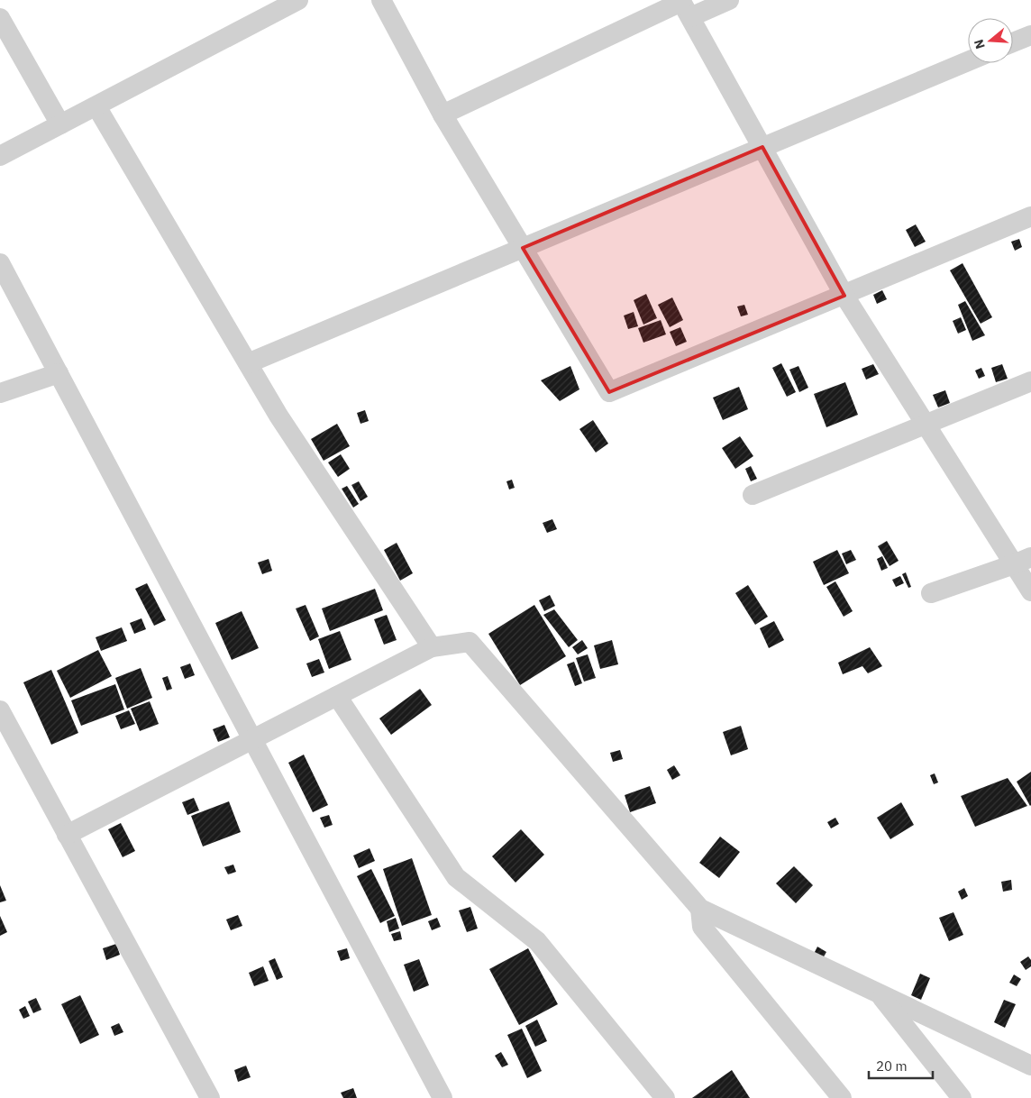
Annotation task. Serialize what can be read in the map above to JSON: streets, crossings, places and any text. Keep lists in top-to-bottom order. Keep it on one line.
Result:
{"scale_bar":"20 m","north":"left"}
